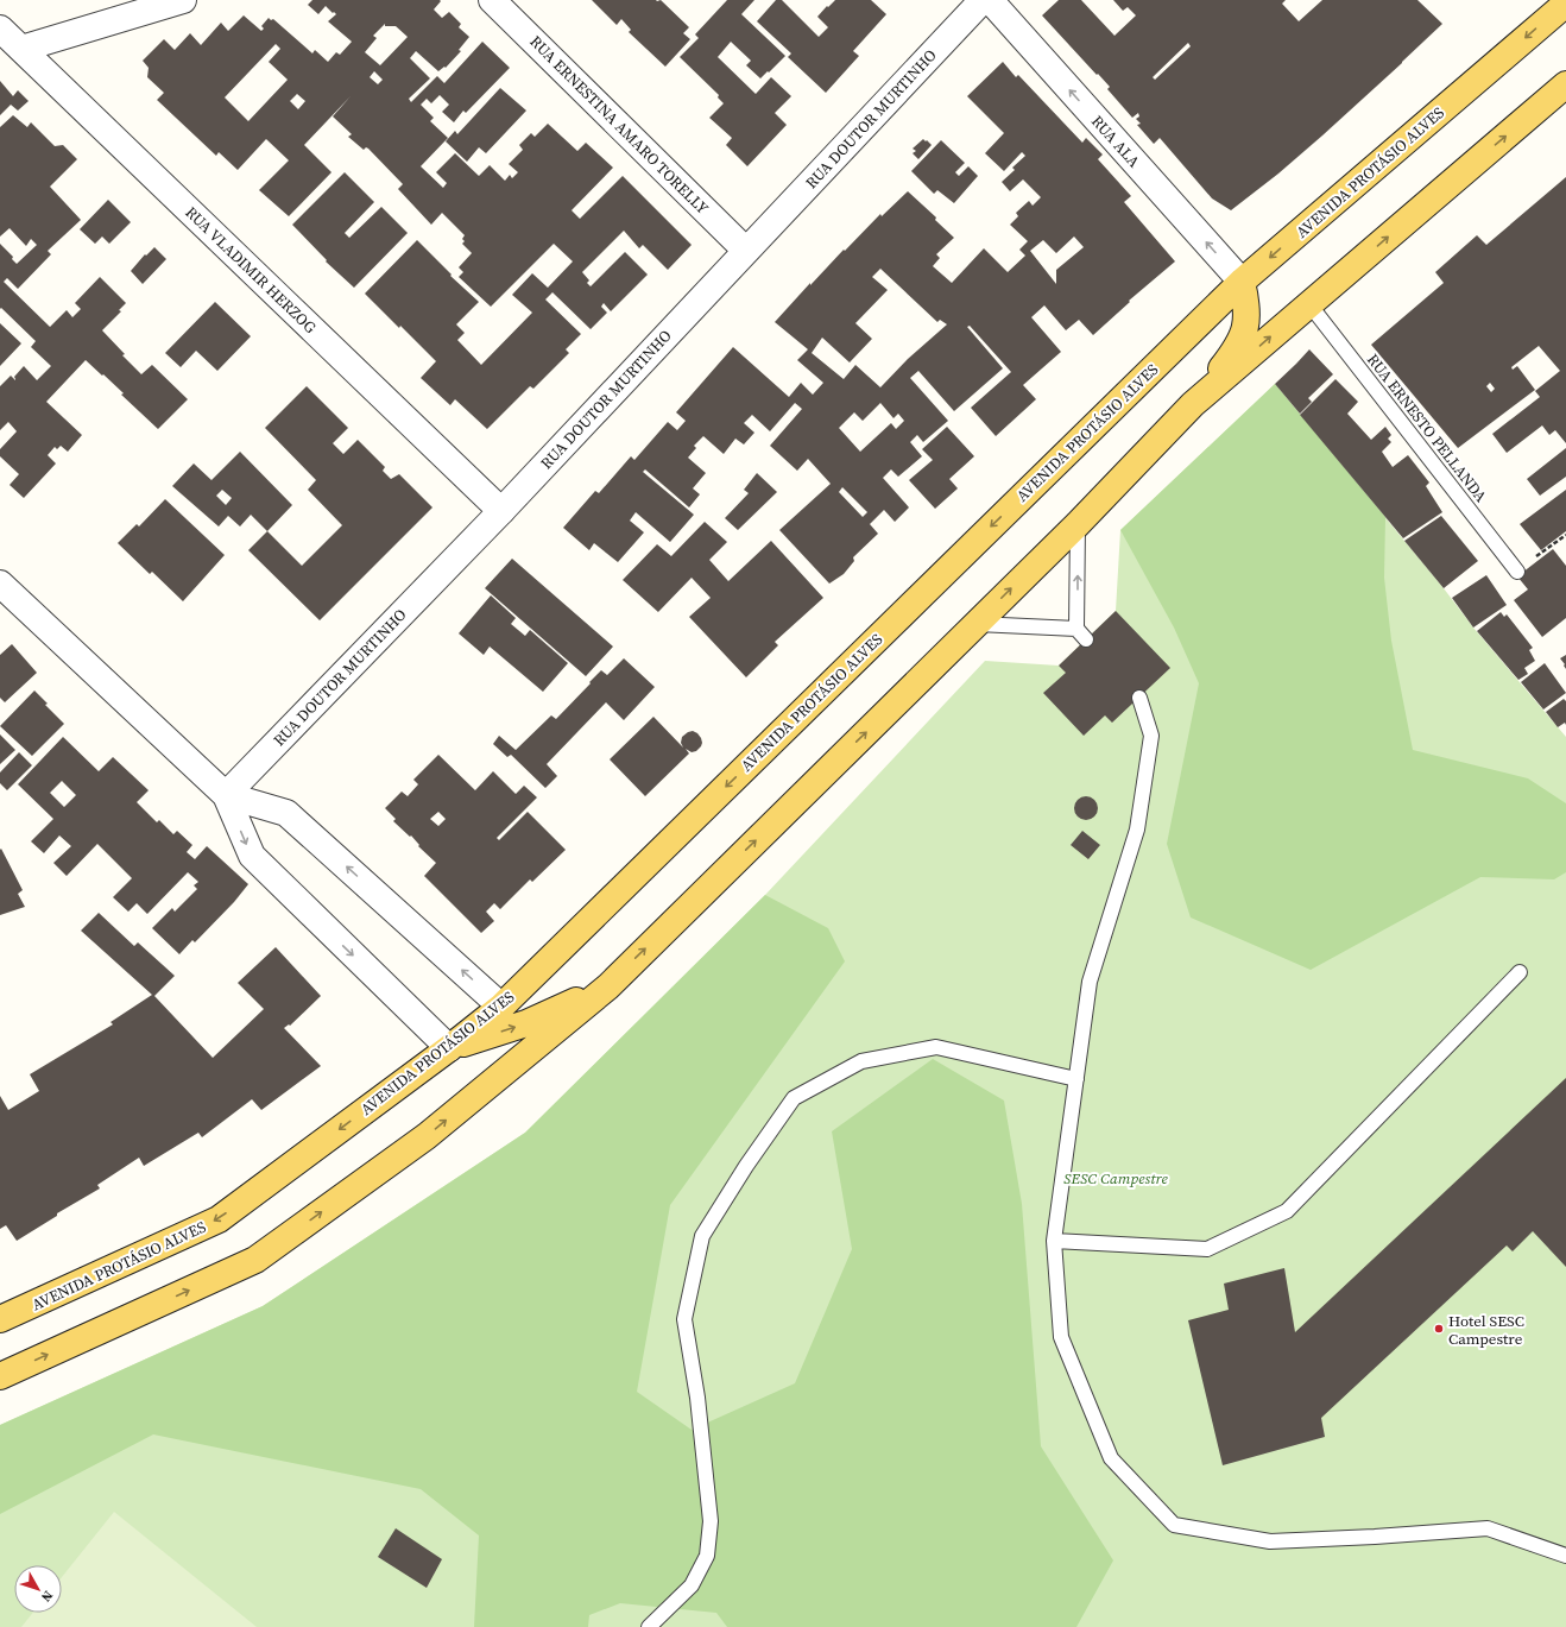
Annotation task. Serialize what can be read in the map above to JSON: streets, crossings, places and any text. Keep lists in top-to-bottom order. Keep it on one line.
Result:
{"streets":{"main road":["AVENIDA PROTÁSIO ALVES"],"street":["RUA DOUTOR MURTINHO","RUA ERNESTINA AMARO TORELLY","RUA ALA","RUA VLADIMIR HERZOG"],"lane":["RUA ERNESTO PELLANDA"]},"crossings":[["RUA DOUTOR MURTINHO","RUA ERNESTINA AMARO TORELLY"],["RUA DOUTOR MURTINHO","RUA VLADIMIR HERZOG"],["RUA ALA","AVENIDA PROTÁSIO ALVES"]],"one_way":["RUA ALA"],"parks":["SESC Campestre"],"places":["Hotel SESC Campestre"],"north":"bottom right"}
